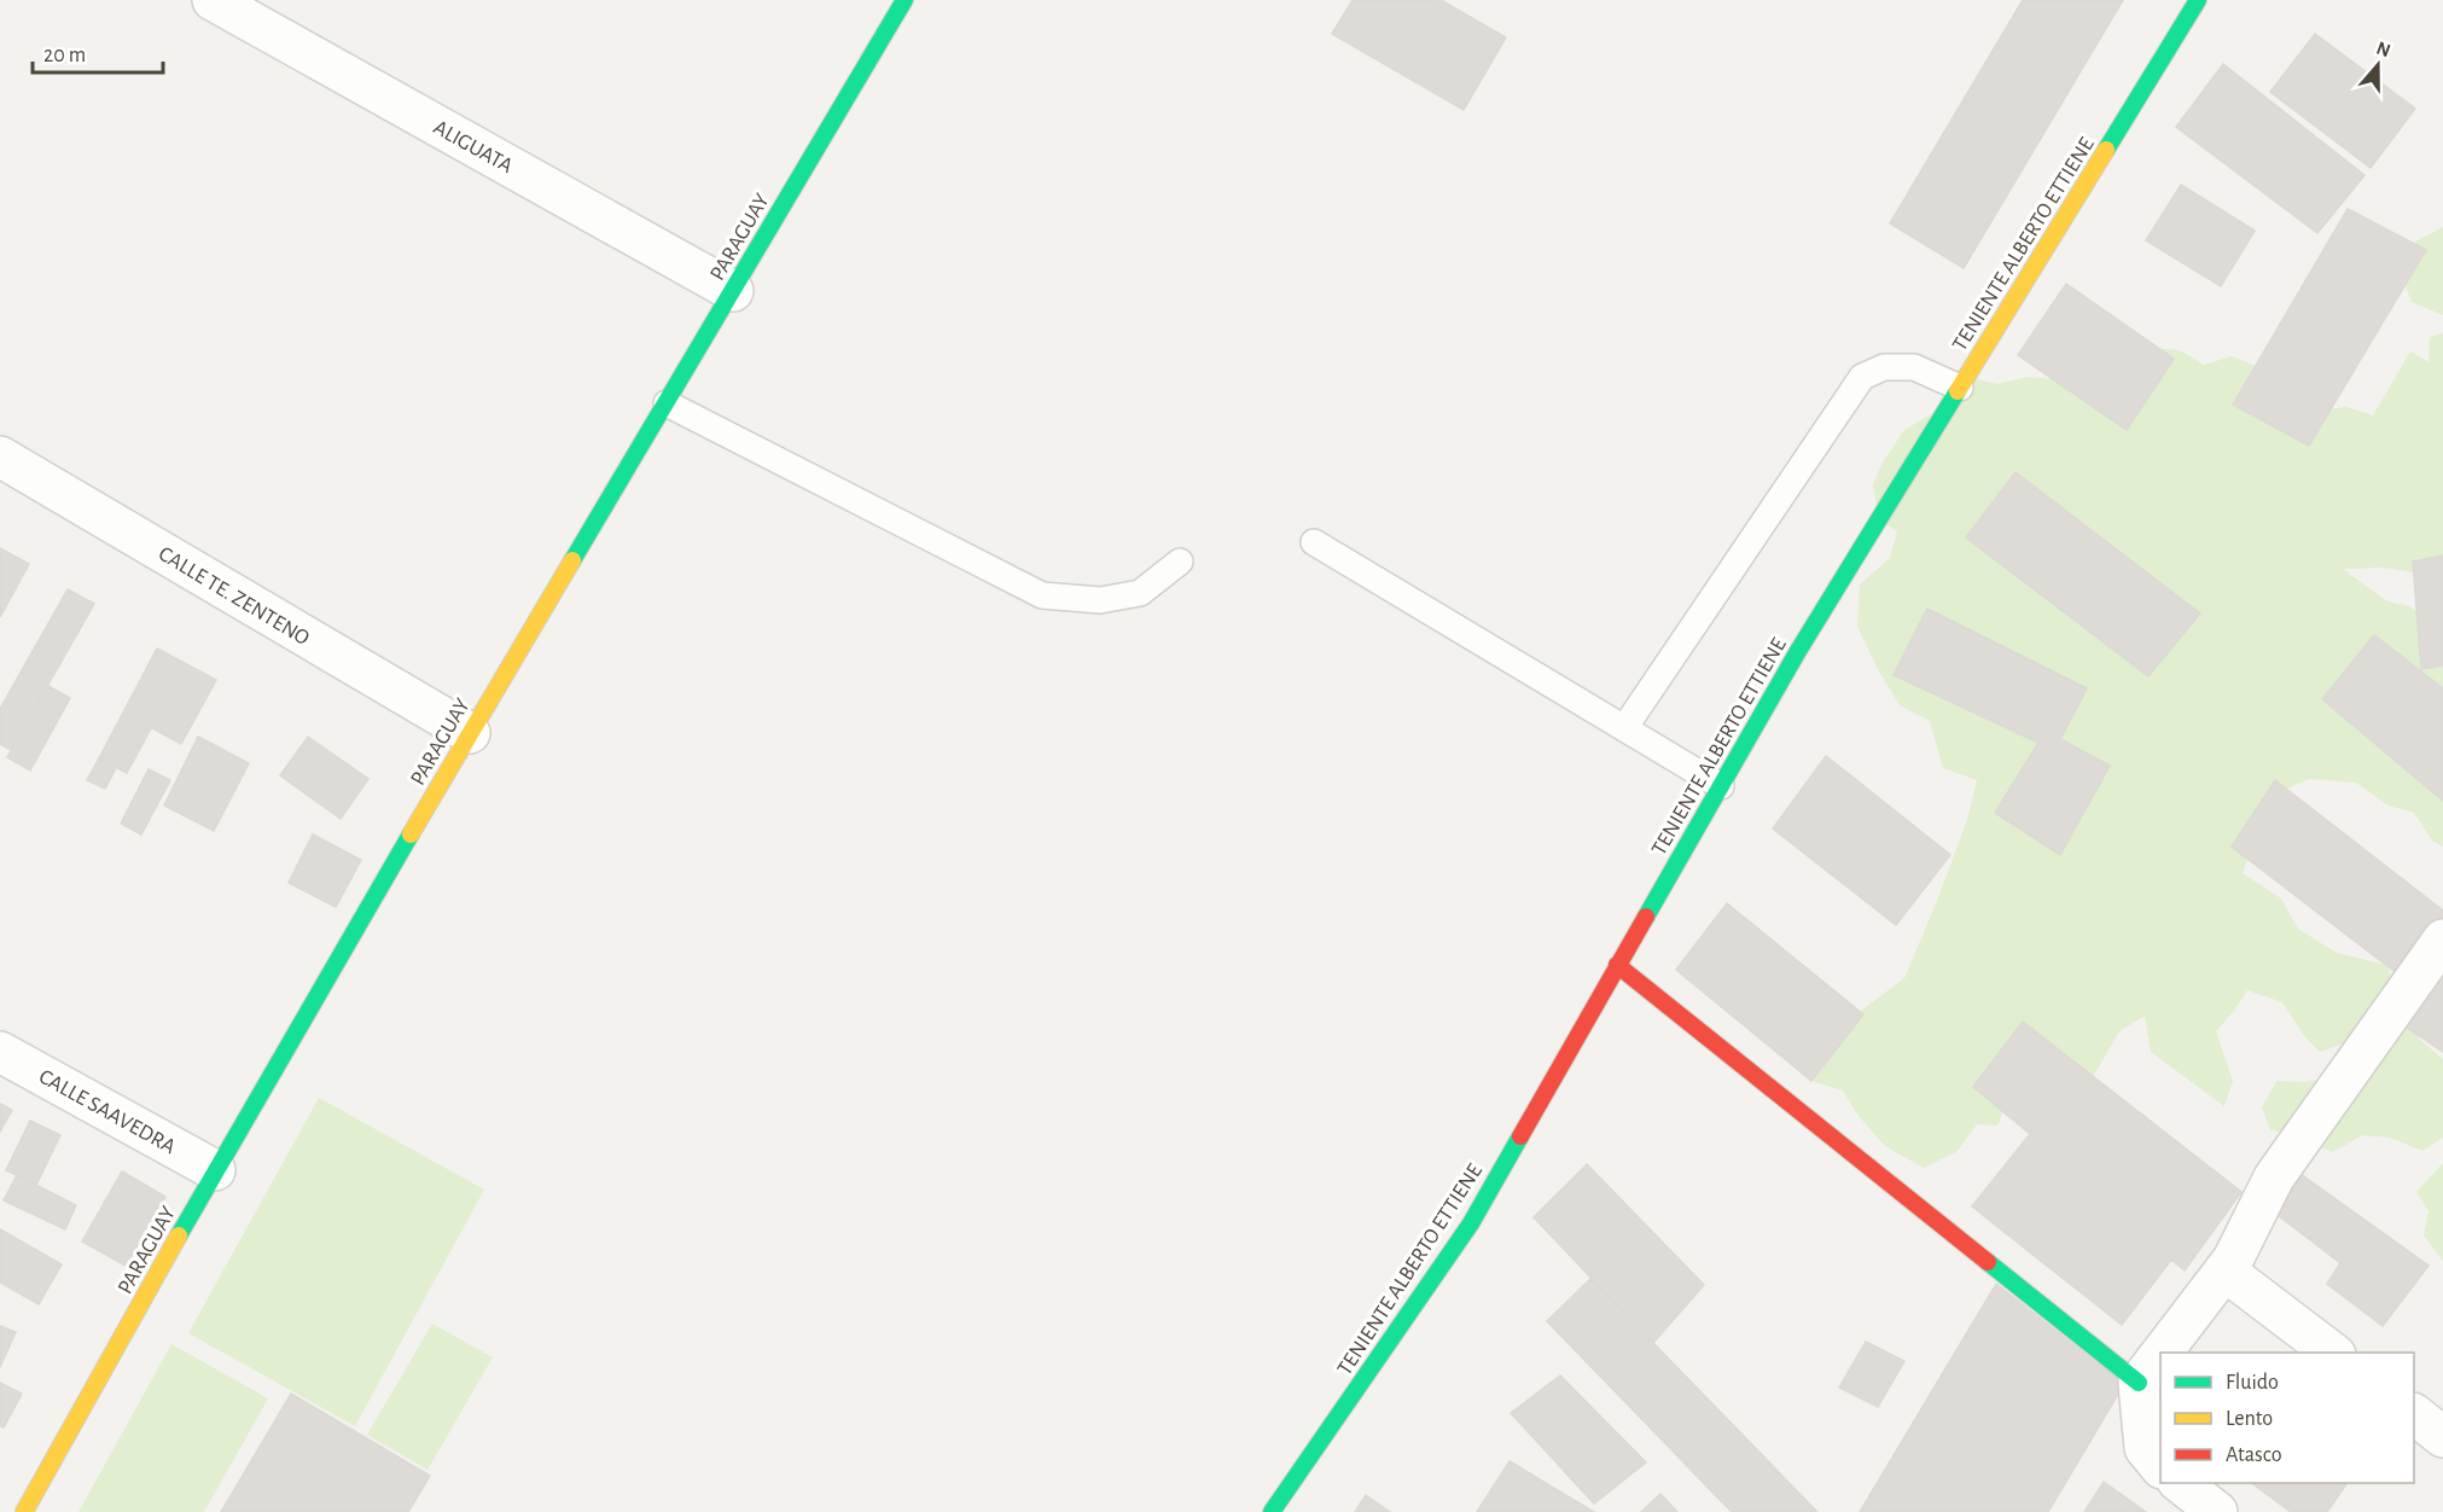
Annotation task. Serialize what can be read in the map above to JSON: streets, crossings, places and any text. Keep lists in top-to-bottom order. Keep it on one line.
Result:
{"streets":{"street":["ALIGUATA","PARAGUAY","TENIENTE ALBERTO ETTIENE","CALLE TE. ZENTENO","CALLE SAAVEDRA"]},"crossings":[["ALIGUATA","PARAGUAY"],["PARAGUAY","CALLE TE. ZENTENO"],["PARAGUAY","CALLE SAAVEDRA"]],"legend":["Fluido","Lento","Atasco"],"scale_bar":"20 m","north":"top"}
